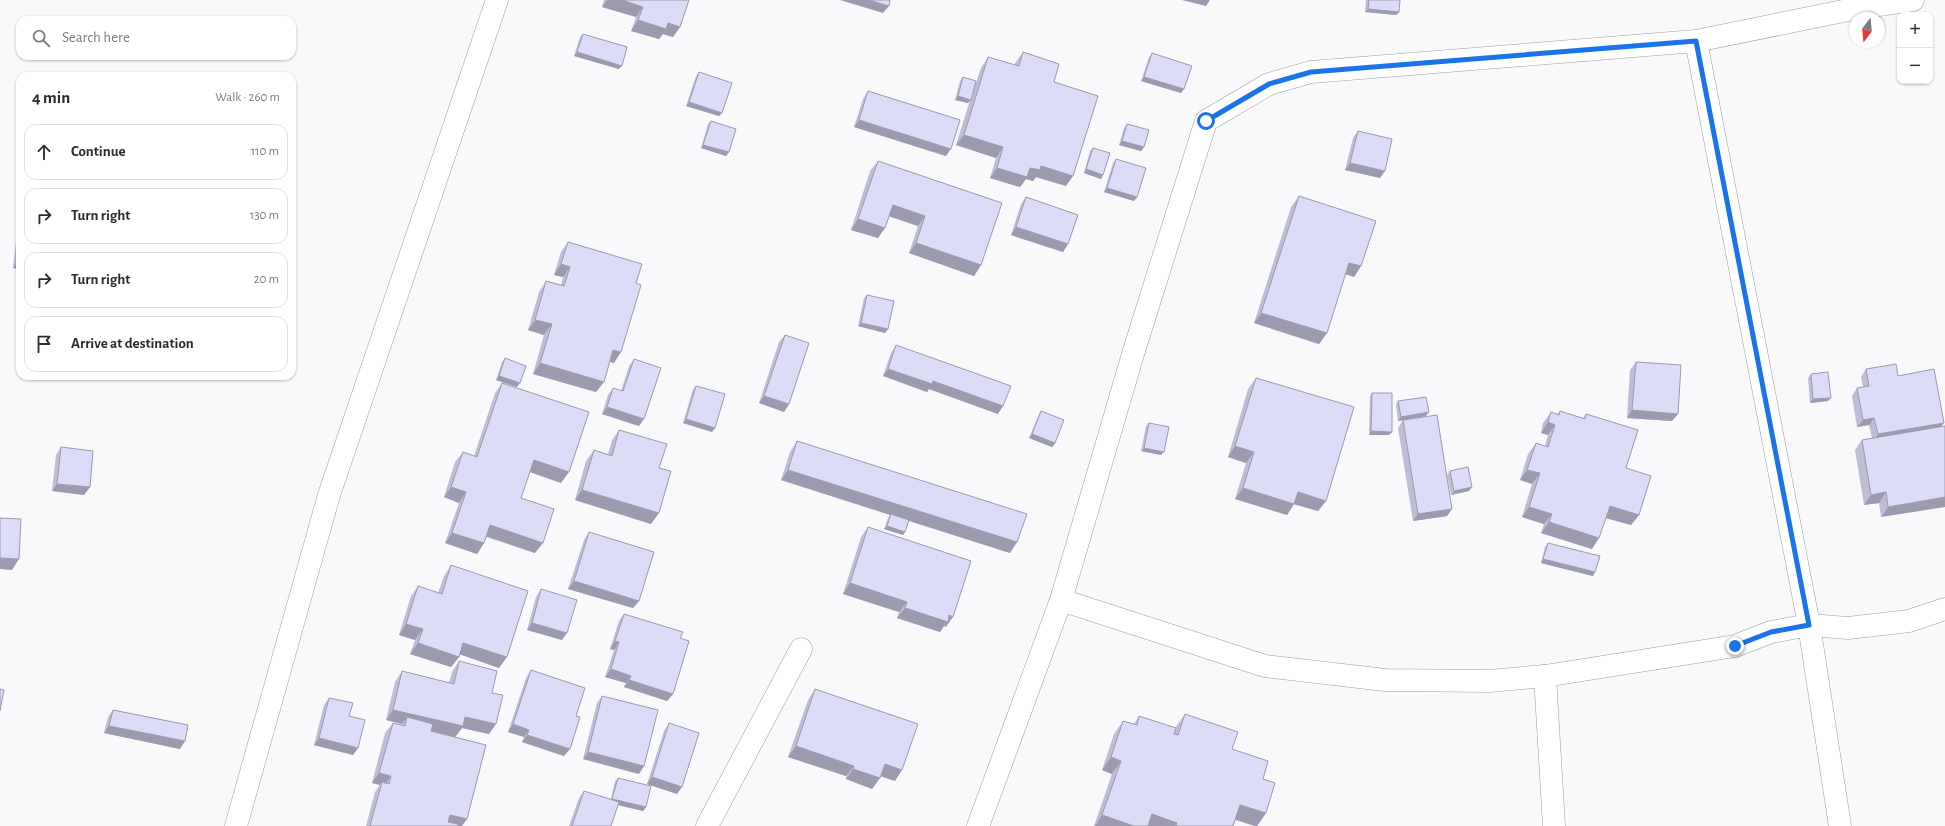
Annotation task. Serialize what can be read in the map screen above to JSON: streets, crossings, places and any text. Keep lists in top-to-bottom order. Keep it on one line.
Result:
{"north":"bottom","page":{"map_buttons":["+","−"],"search":"Search here","heading":["4 min","Walk · 260 m"],"list":[["Continue","110 m"],["Turn right","130 m"],["Turn right","20 m"],"Arrive at destination"]}}
